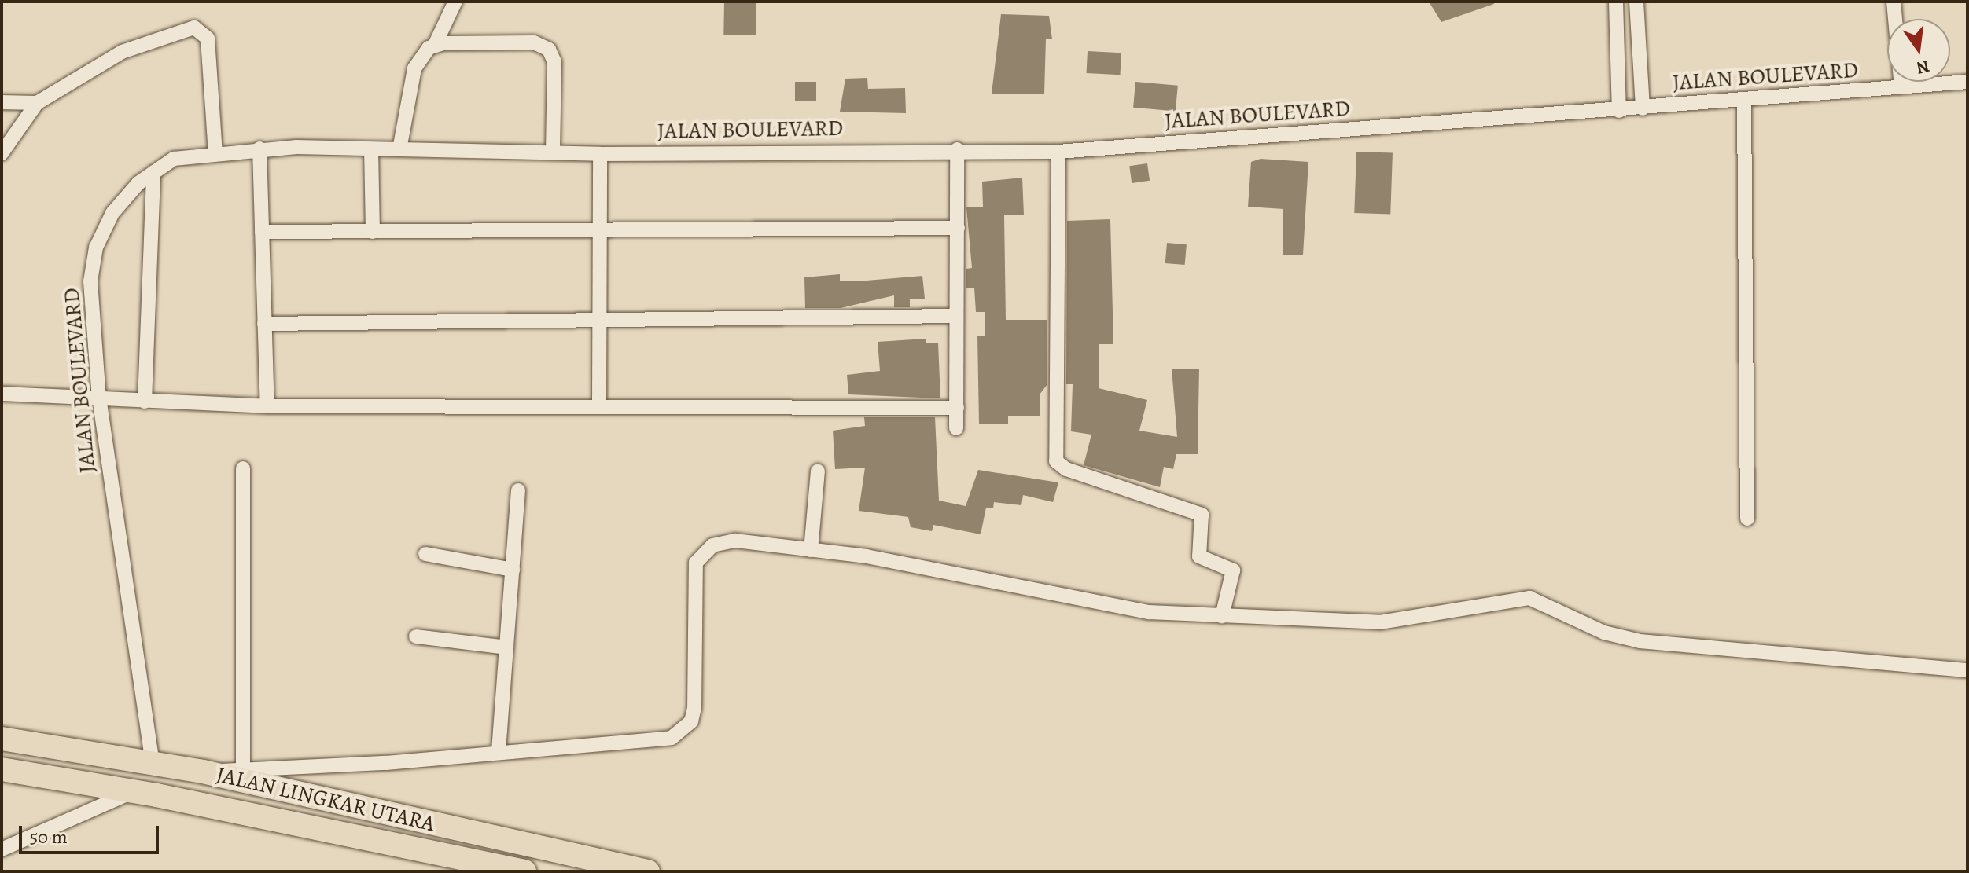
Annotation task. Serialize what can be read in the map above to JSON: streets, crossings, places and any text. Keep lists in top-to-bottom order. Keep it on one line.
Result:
{"streets":{"main road":["JALAN LINGKAR UTARA"],"street":["JALAN BOULEVARD"]},"crossings":[["JALAN BOULEVARD","JALAN LINGKAR UTARA"]],"scale_bar":"50 m","north":"bottom"}
